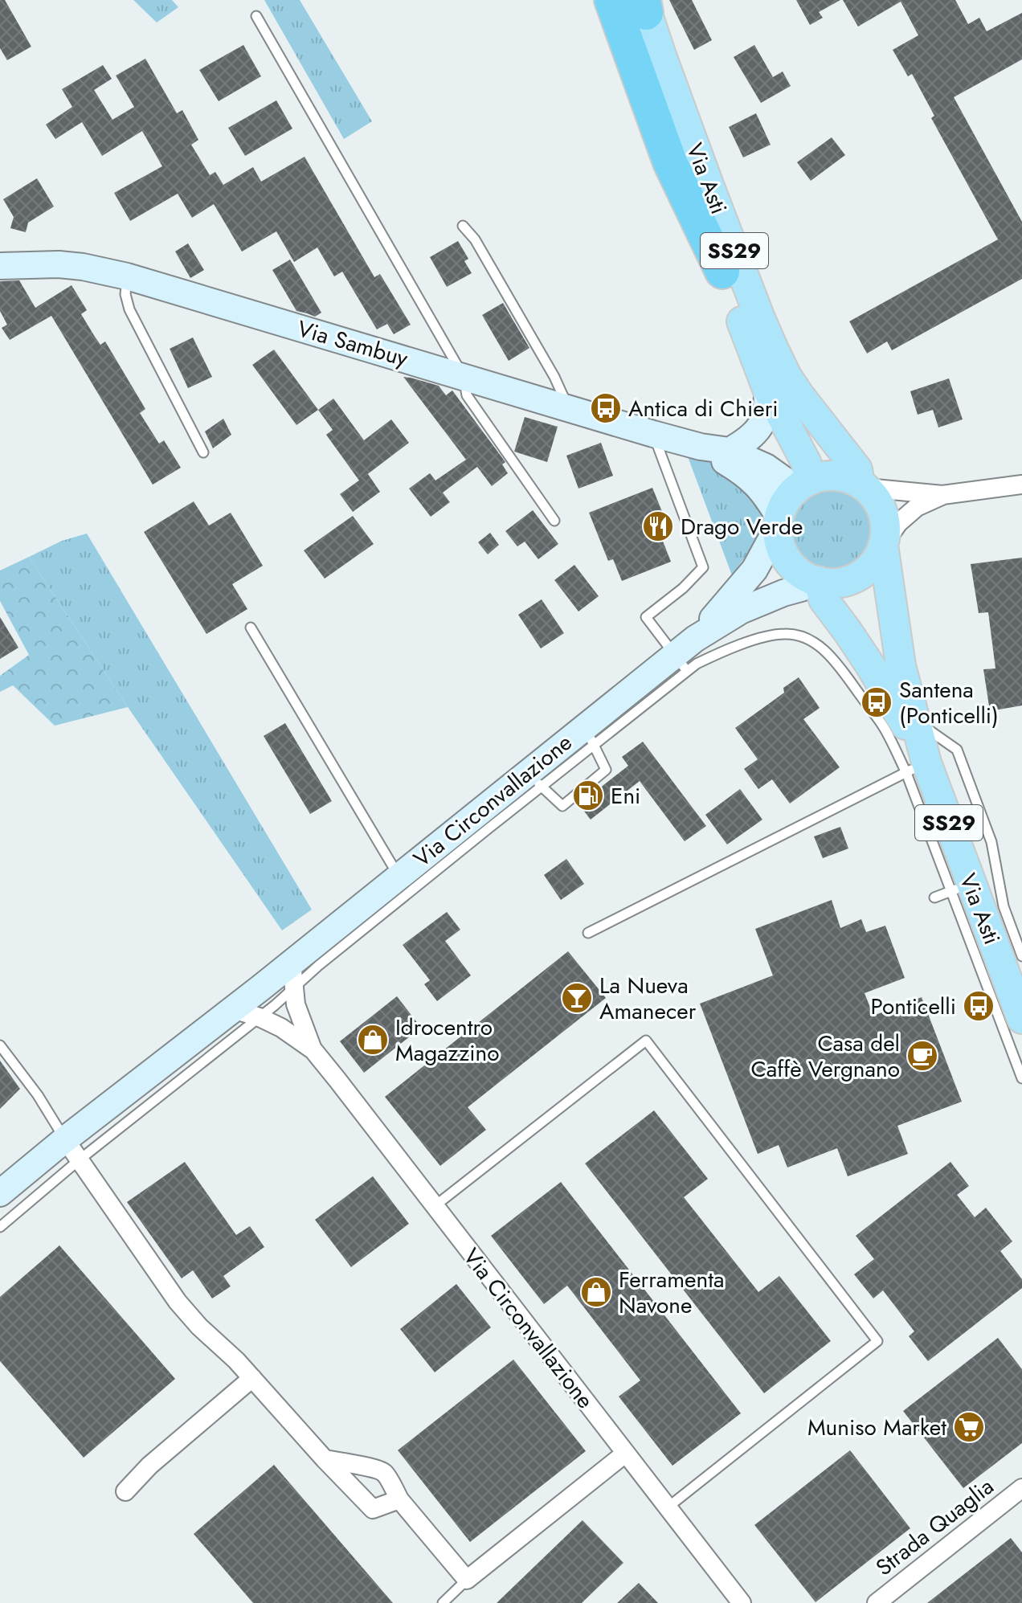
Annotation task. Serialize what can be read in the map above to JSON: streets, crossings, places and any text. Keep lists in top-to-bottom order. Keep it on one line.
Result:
{"streets":{"main road":["Via Asti","SS29","Via Sambuy","Via Circonvallazione"],"street":["Strada Quaglia"]},"crossings":[["Via Asti","Via Sambuy"],["Via Asti","Via Circonvallazione"],["Via Sambuy","Via Circonvallazione"]],"places":{"bus stop":["Antica di Chieri","Santena (Ponticelli)","Ponticelli"],"restaurant":["Drago Verde"],"fuel station":["Eni"],"bar":["La Nueva Amanecer"],"shop":["Idrocentro Magazzino","Ferramenta Navone"],"cafe":["Casa del Caffè Vergnano"],"supermarket":["Muniso Market"]}}
